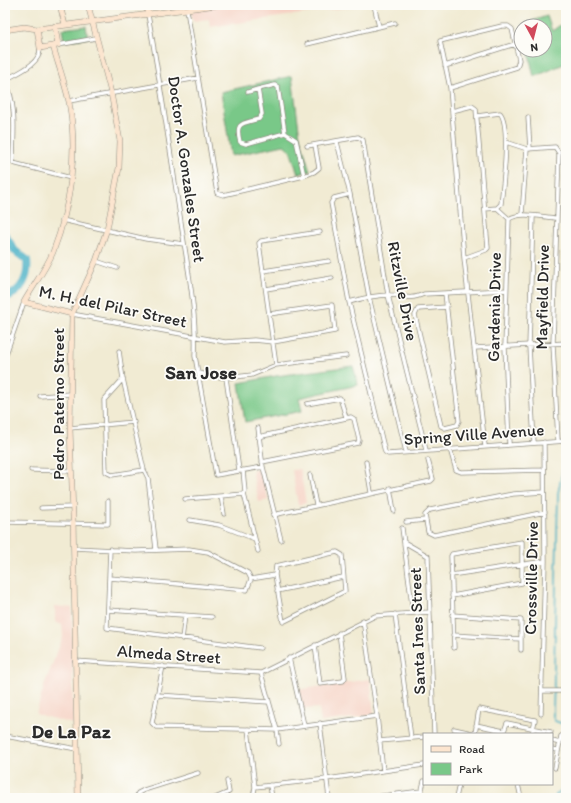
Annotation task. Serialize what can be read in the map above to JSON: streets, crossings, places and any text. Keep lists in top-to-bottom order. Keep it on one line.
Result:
{"streets":{"street":["Doctor A. Gonzales Street","Ritzville Drive","Mayfield Drive","M. H. del Pilar Street","Gardenia Drive","Pedro Paterno Street","Spring Ville Avenue","Crossville Drive","Santa Ines Street","Almeda Street"]},"crossings":[["Doctor A. Gonzales Street","M. H. del Pilar Street"],["Ritzville Drive","Spring Ville Avenue"],["Mayfield Drive","Spring Ville Avenue"],["M. H. del Pilar Street","Pedro Paterno Street"],["Gardenia Drive","Spring Ville Avenue"],["Pedro Paterno Street","Almeda Street"],["Spring Ville Avenue","Crossville Drive"]],"districts":["San Jose","De La Paz"],"legend":["Road","Park"],"north":"bottom"}
